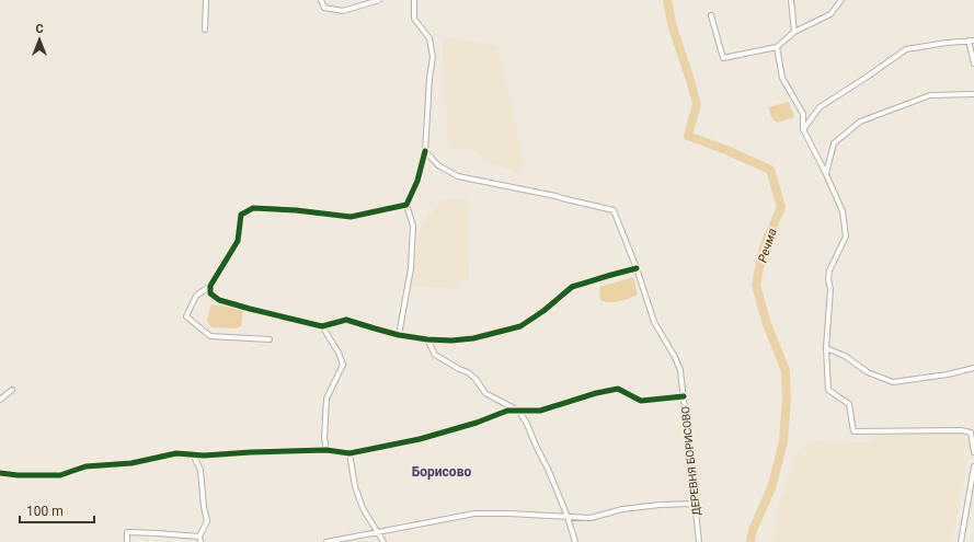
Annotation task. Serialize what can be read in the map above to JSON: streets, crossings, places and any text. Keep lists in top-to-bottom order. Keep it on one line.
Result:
{"streets":{"street":["ДЕРЕВНЯ БОРИСОВО"]},"districts":["Борисово"],"water":["Речма"],"scale_bar":"100 m","north":"top"}
